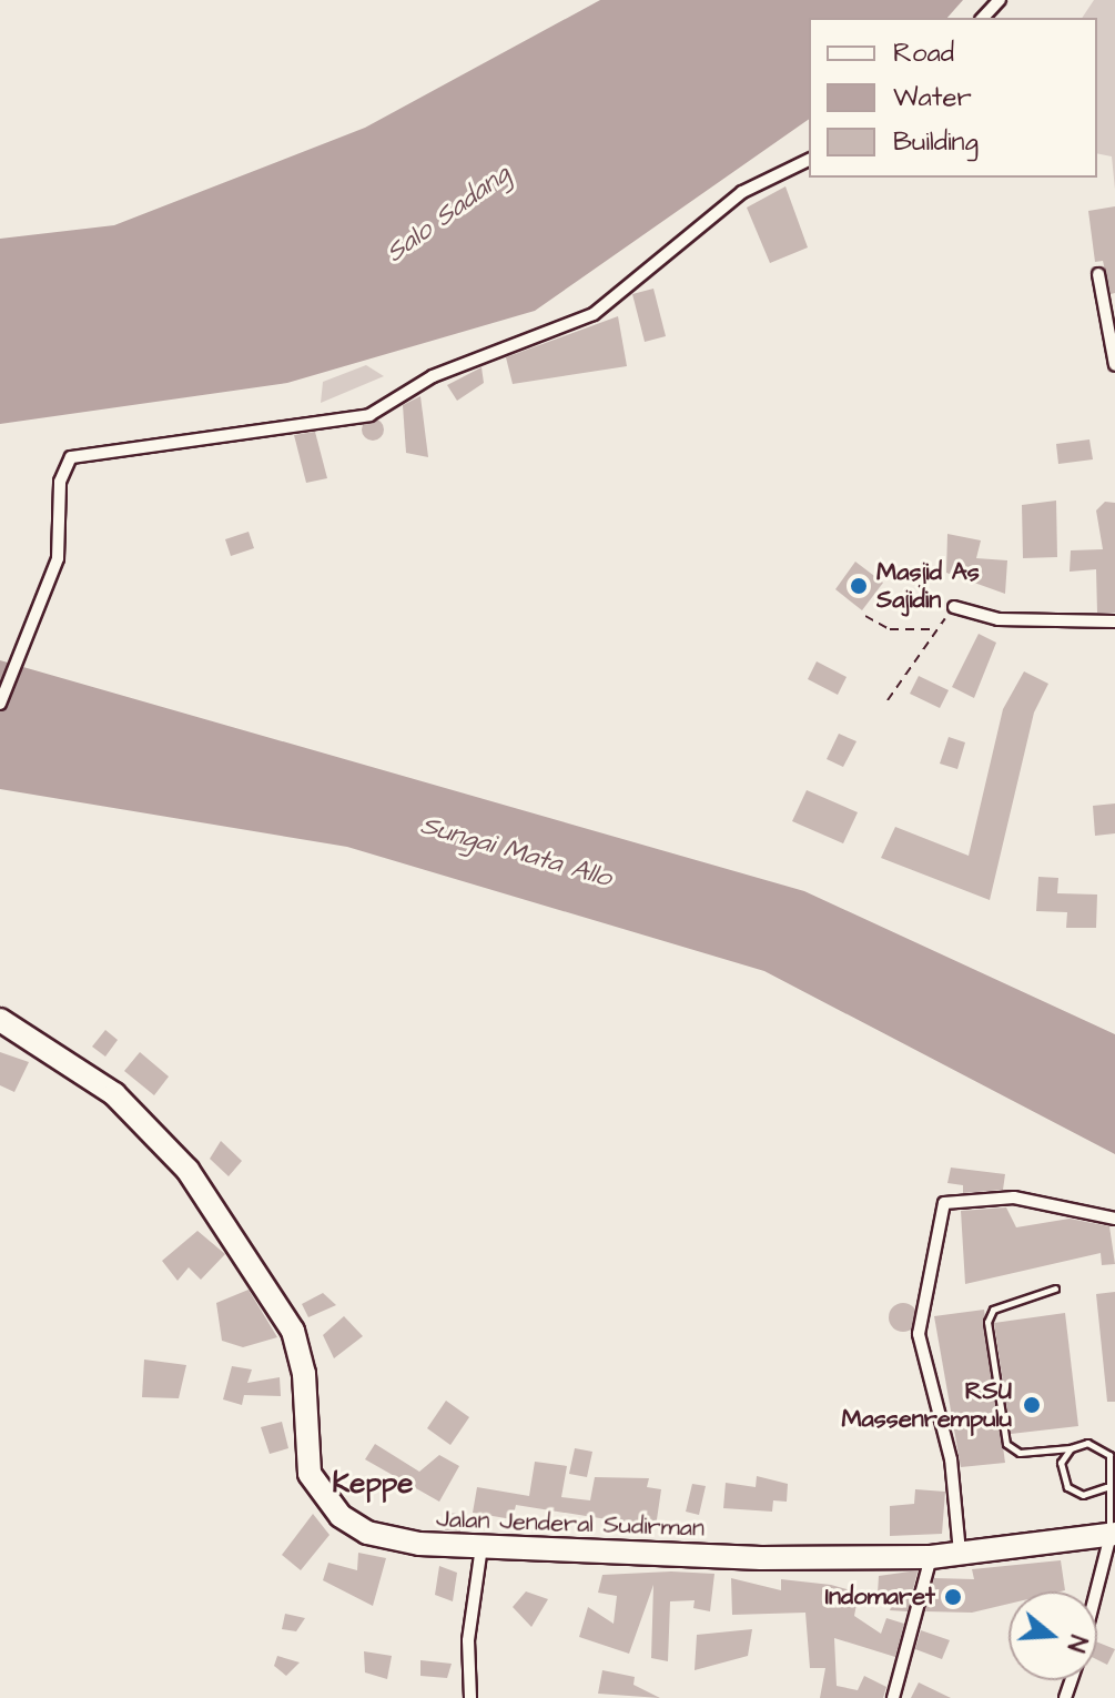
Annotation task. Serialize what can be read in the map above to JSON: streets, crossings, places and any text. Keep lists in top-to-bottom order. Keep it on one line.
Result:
{"streets":{"highway":["Jalan Jenderal Sudirman"]},"districts":["Keppe"],"water":["Salo Sadang","Sungai Mata Allo"],"places":["Masjid As Sajidin","RSU Massenrempulu","Indomaret"],"legend":["Road","Water","Building"],"north":"right"}
